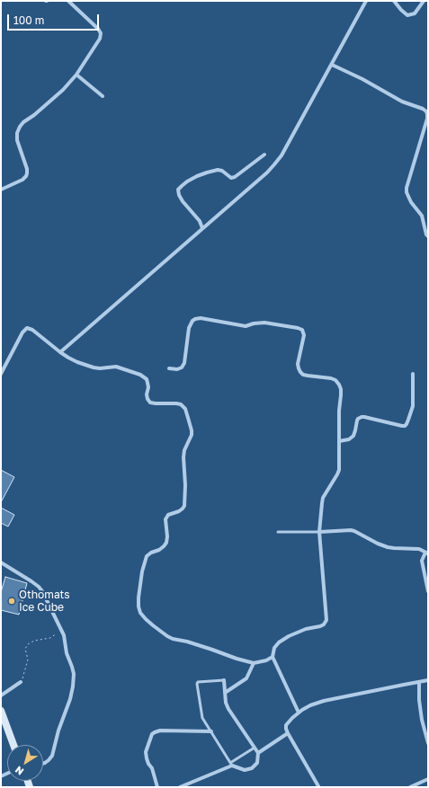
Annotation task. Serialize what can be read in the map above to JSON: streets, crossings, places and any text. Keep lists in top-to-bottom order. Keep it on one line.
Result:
{"places":["Othomats Ice Cube"],"scale_bar":"100 m","north":"bottom left"}
